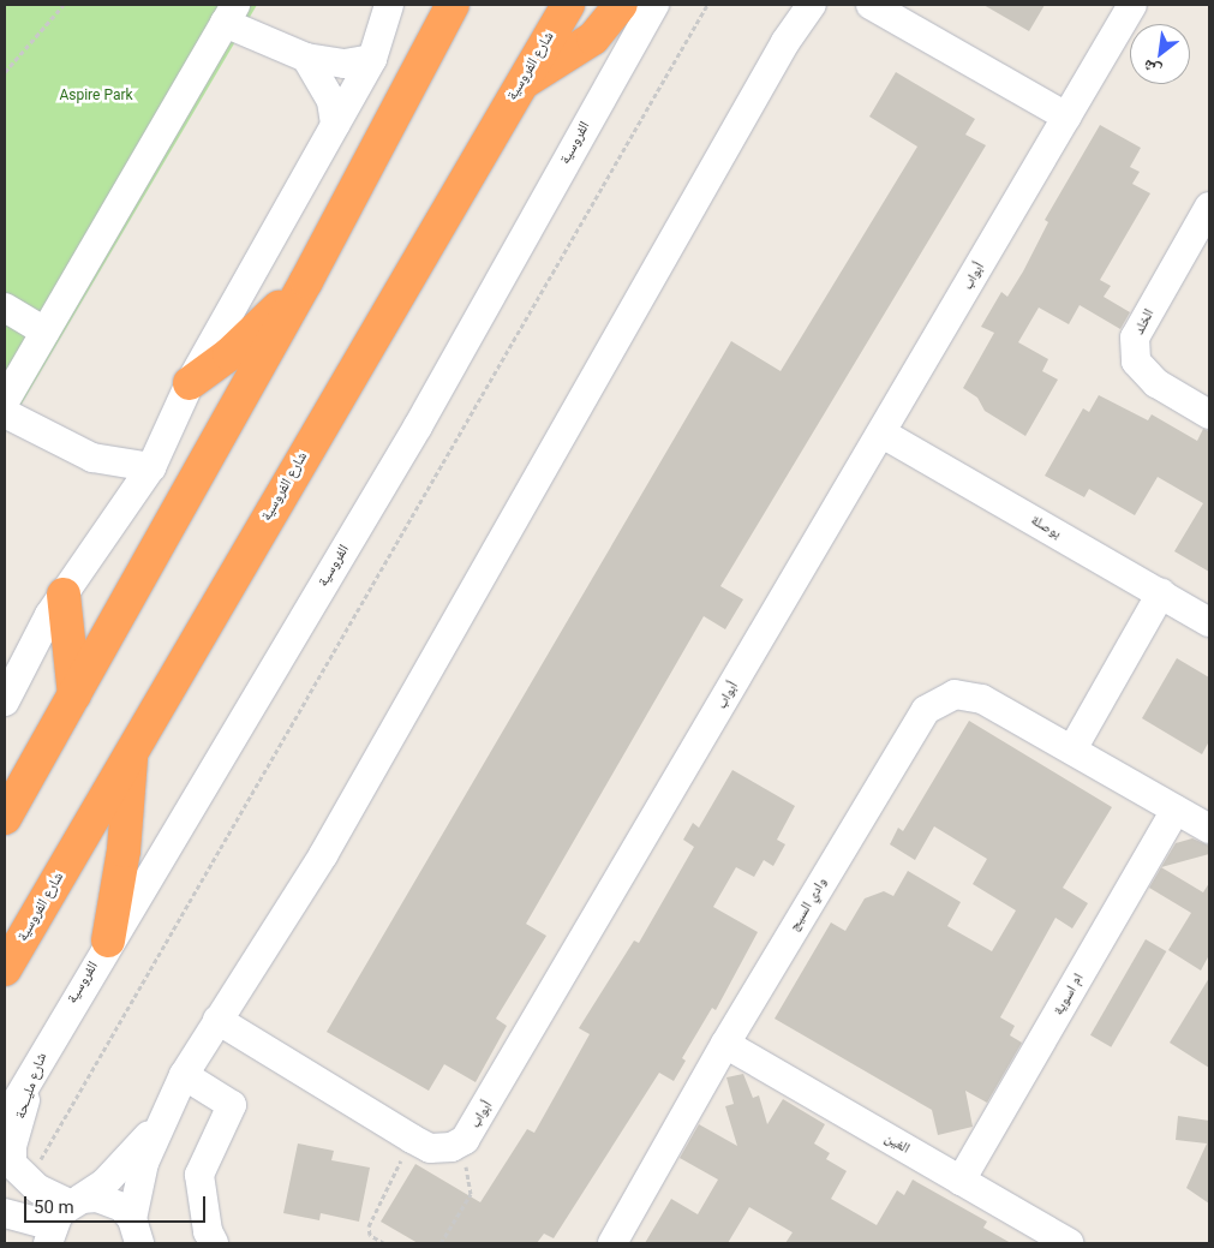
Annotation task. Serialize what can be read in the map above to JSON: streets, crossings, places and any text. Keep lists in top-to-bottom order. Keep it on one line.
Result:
{"streets":{"highway":["شارع الفروسية"],"street":["الفروسية","أبواب","الخلد","بوصلة","وادي السيج","ام اسوية","شارع مليــحة","الغين"]},"crossings":[["الفروسية","شارع مليــحة"],["أبواب","بوصلة"],["وادي السيج","ام اسوية"],["وادي السيج","الغين"],["ام اسوية","الغين"]],"parks":["Aspire Park"],"scale_bar":"50 m","north":"bottom left"}
